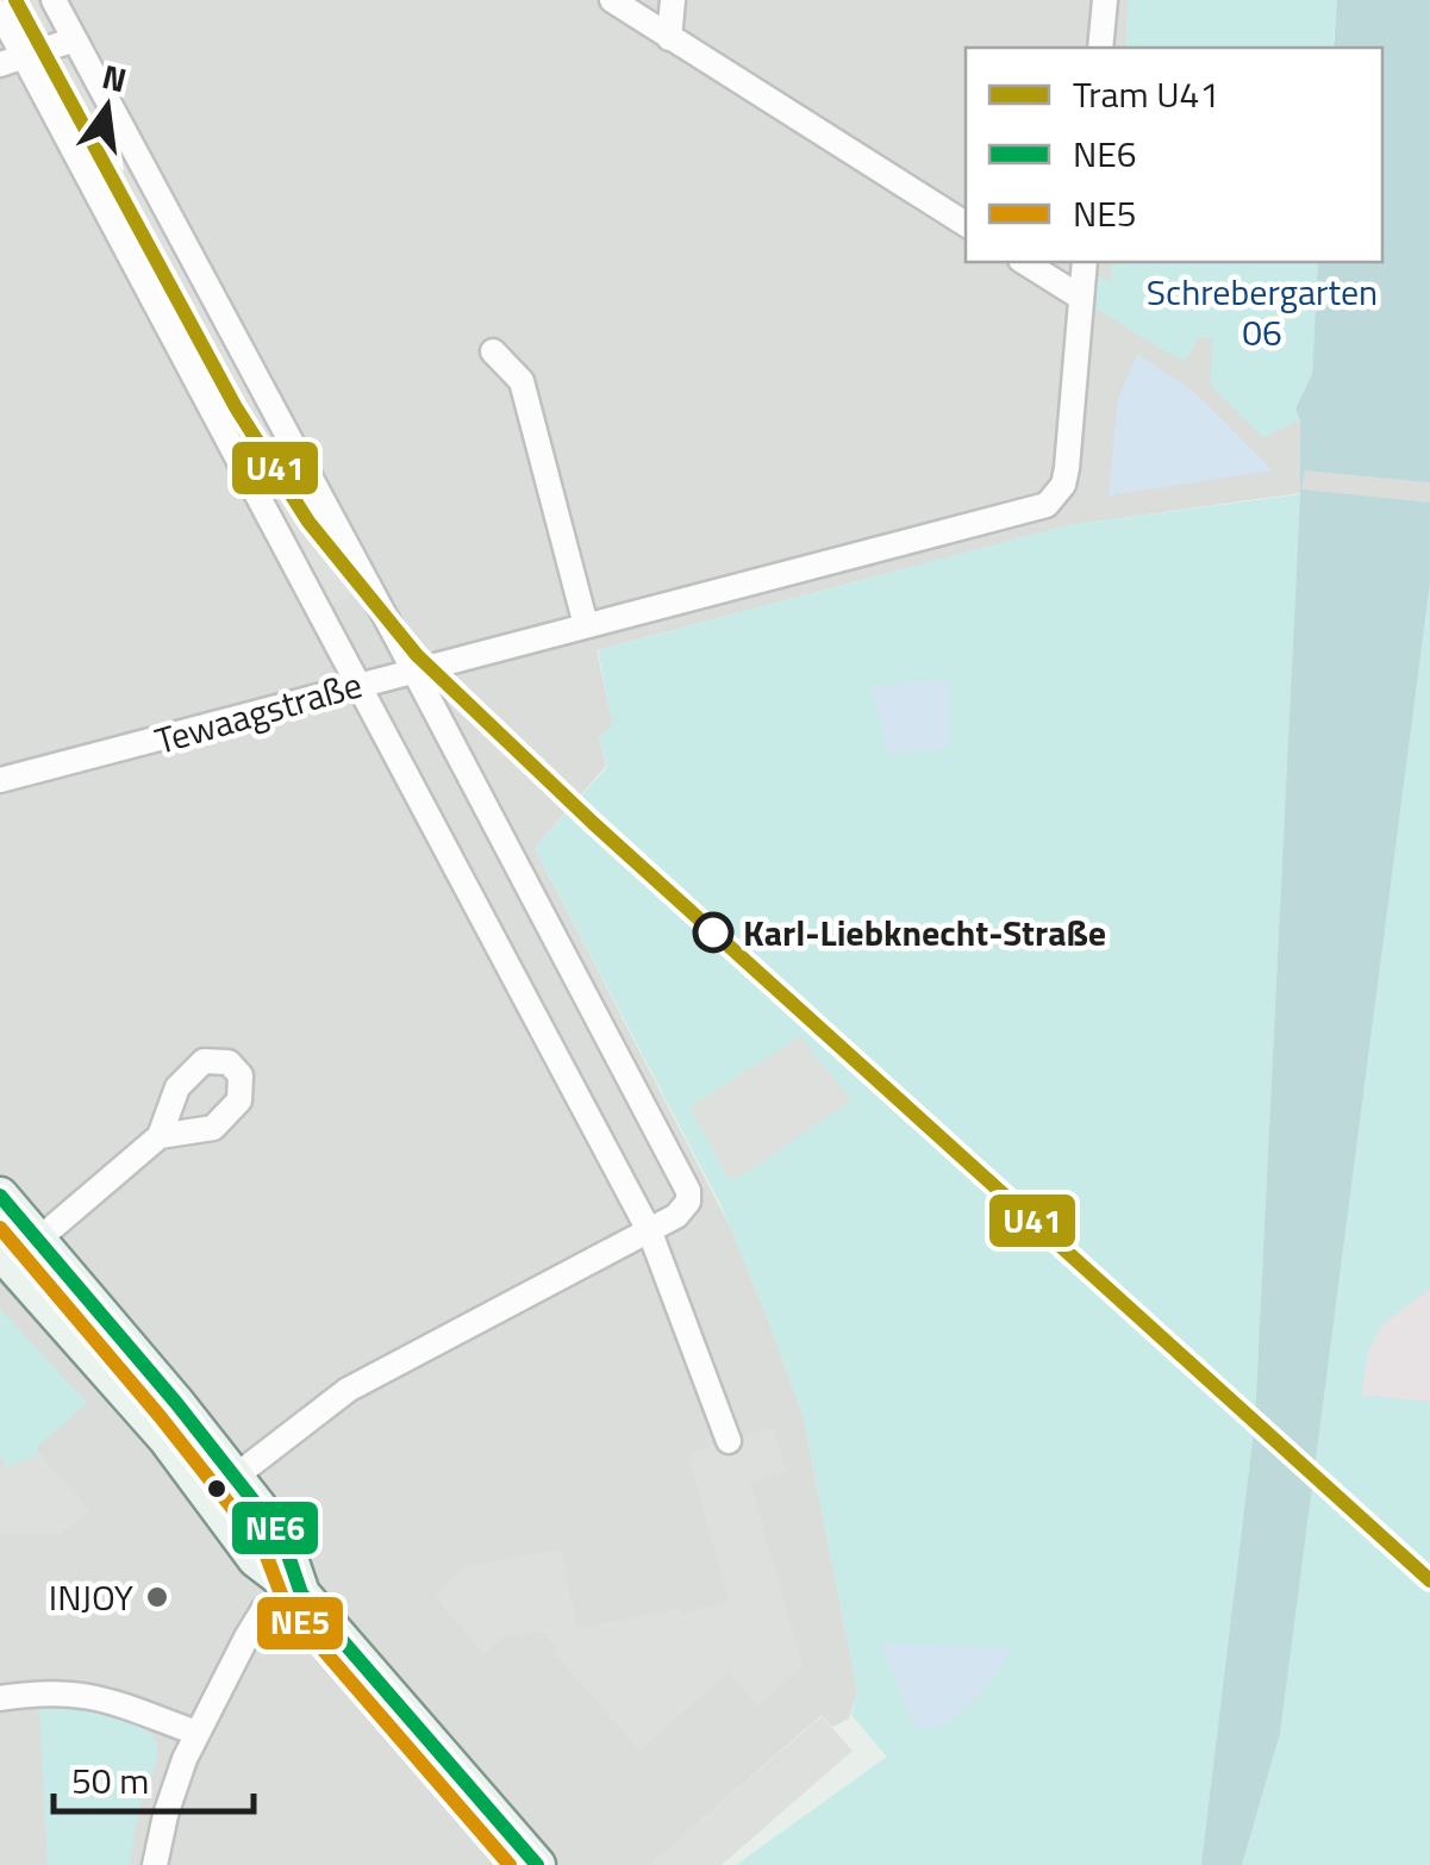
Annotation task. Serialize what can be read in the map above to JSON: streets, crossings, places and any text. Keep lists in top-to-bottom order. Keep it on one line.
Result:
{"streets":{"street":["Tewaagstraße"]},"parks":["Schrebergarten 06"],"places":["Karl-Liebknecht-Straße","INJOY"],"lines":["tram line U41","transit line NE6","transit line NE5"],"legend":["Tram U41","NE6","NE5"],"scale_bar":"50 m","north":"top"}
